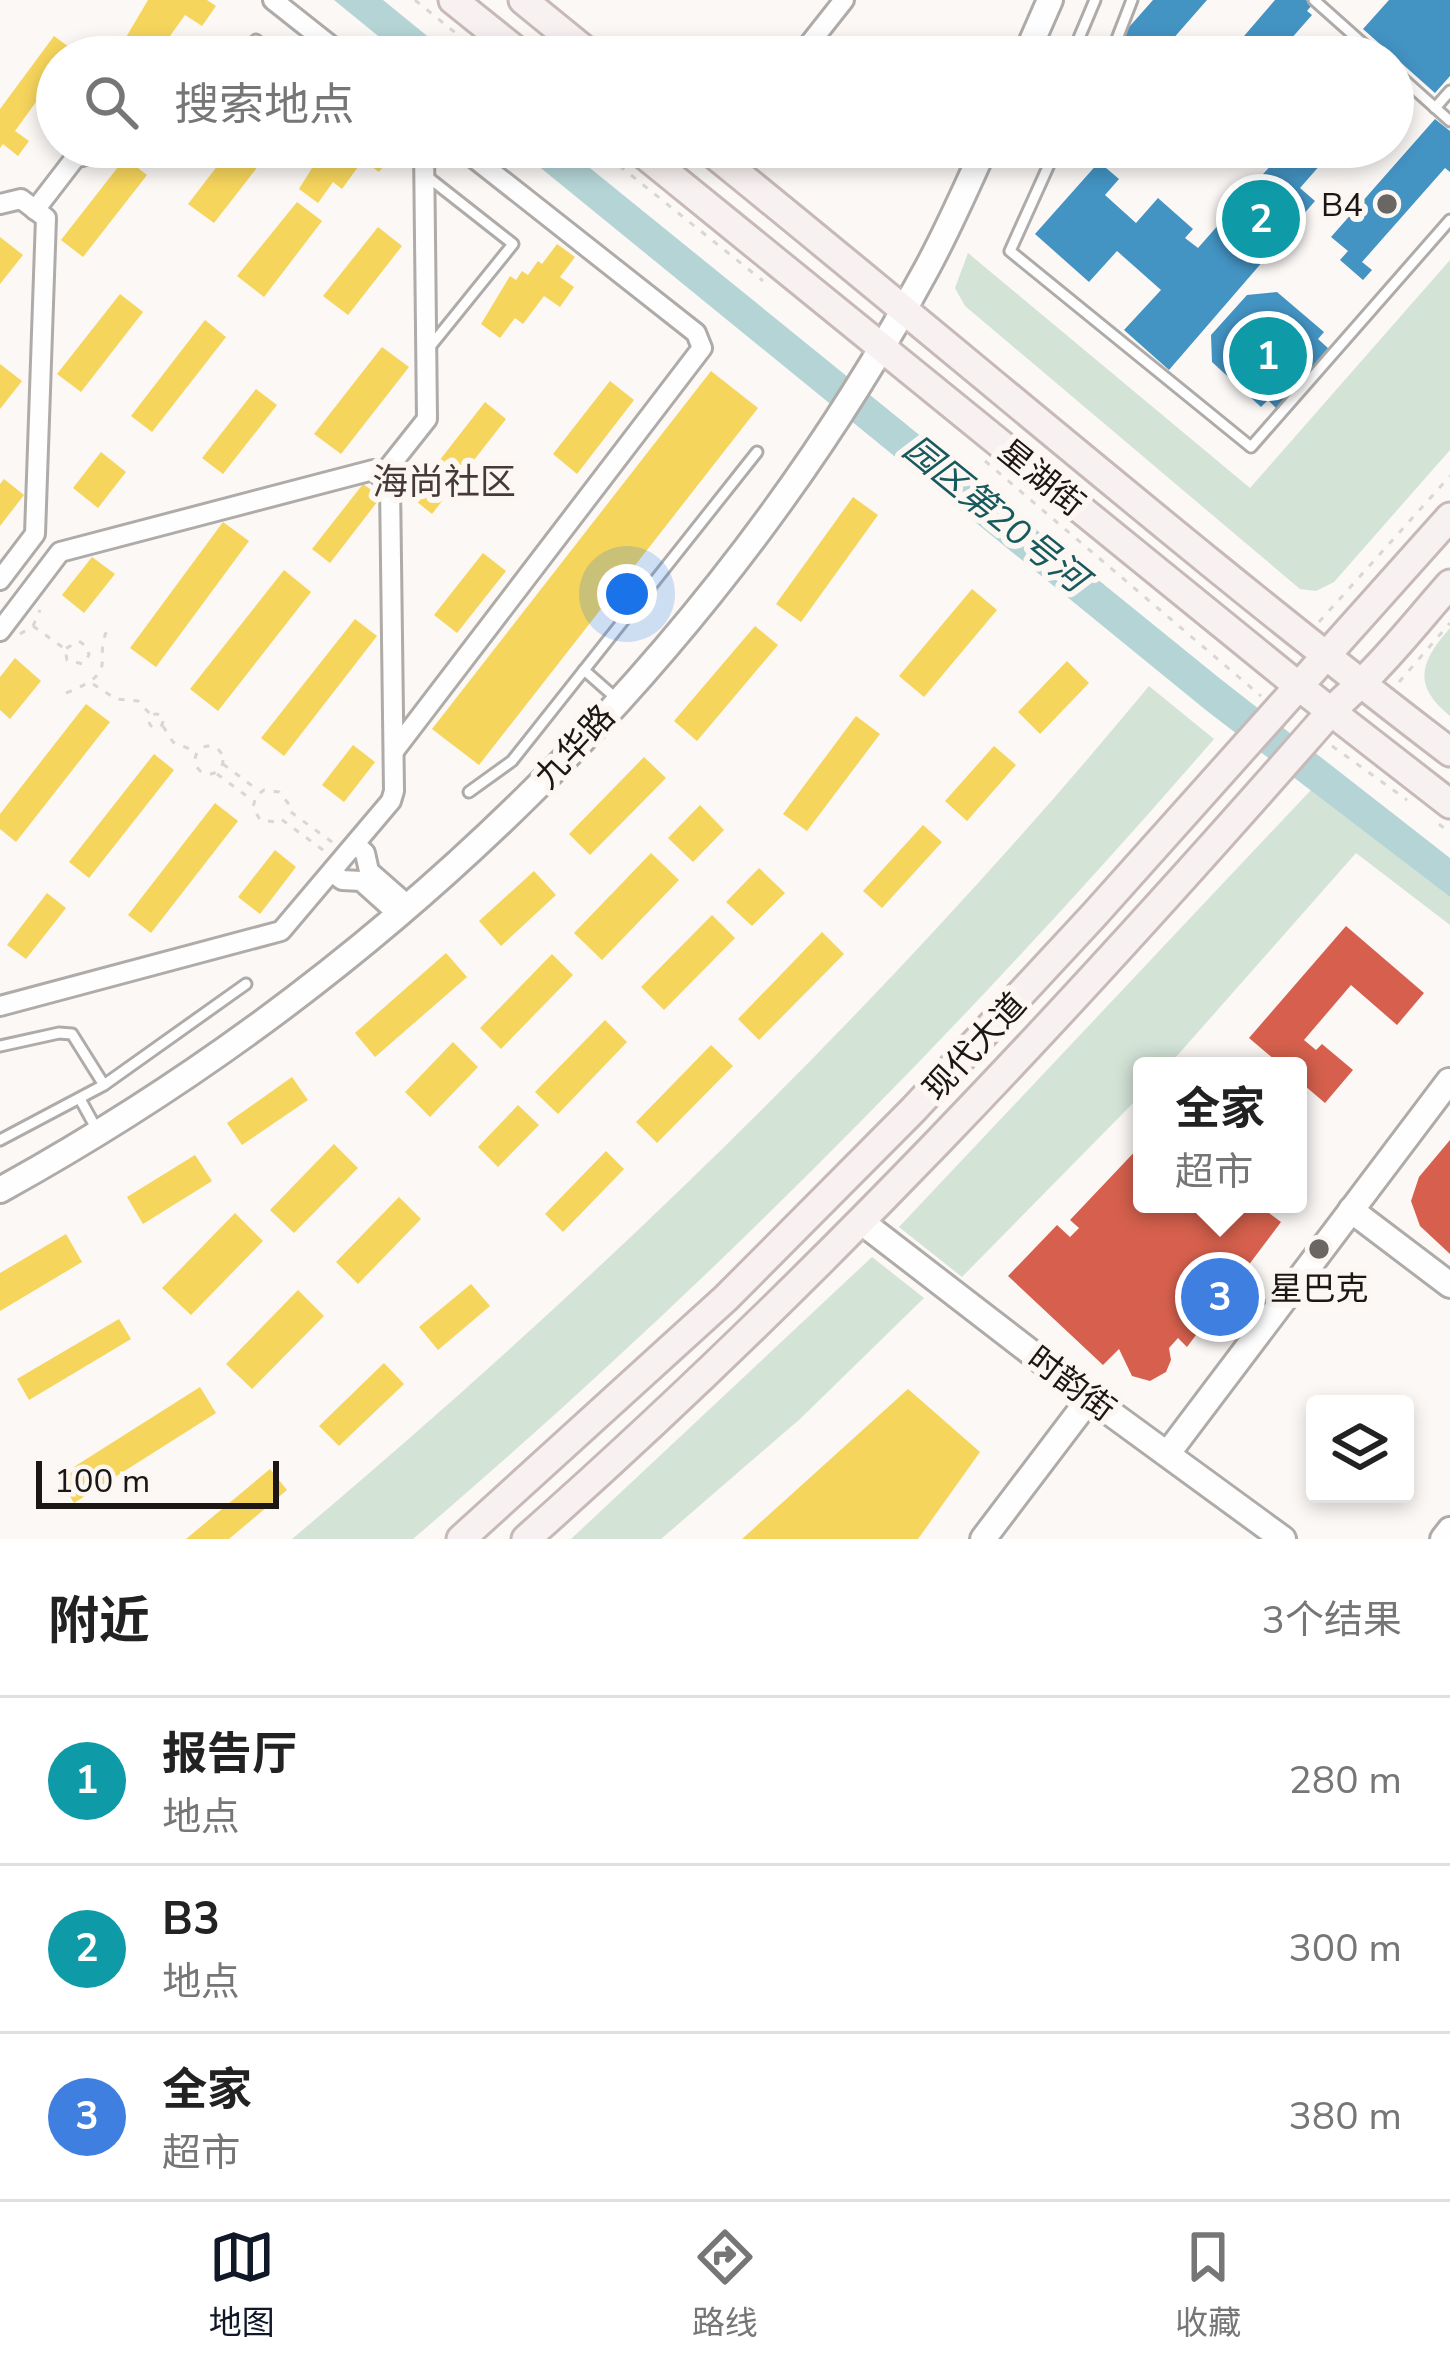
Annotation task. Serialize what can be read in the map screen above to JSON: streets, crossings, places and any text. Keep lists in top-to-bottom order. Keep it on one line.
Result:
{"streets":{"main road":["星湖街","现代大道"],"street":["九华路","时韵街"]},"crossings":[["星湖街","九华路"],["星湖街","现代大道"],["现代大道","时韵街"]],"districts":["海尚社区"],"water":["园区第20号河"],"places":["B4","星巴克"],"scale_bar":"100 m","page":{"search":"搜索地点","pins":["2","1","3"],"popup":["全家","超市"],"scale":"100 m","heading":["附近","3个结果"],"list":[{"mark":"1","name":"报告厅","note":"地点","value":"280 m"},{"mark":"2","name":"B3","note":"地点","value":"300 m"},{"mark":"3","name":"全家","note":"超市","value":"380 m"}],"nav":["地图","路线","收藏"]}}
